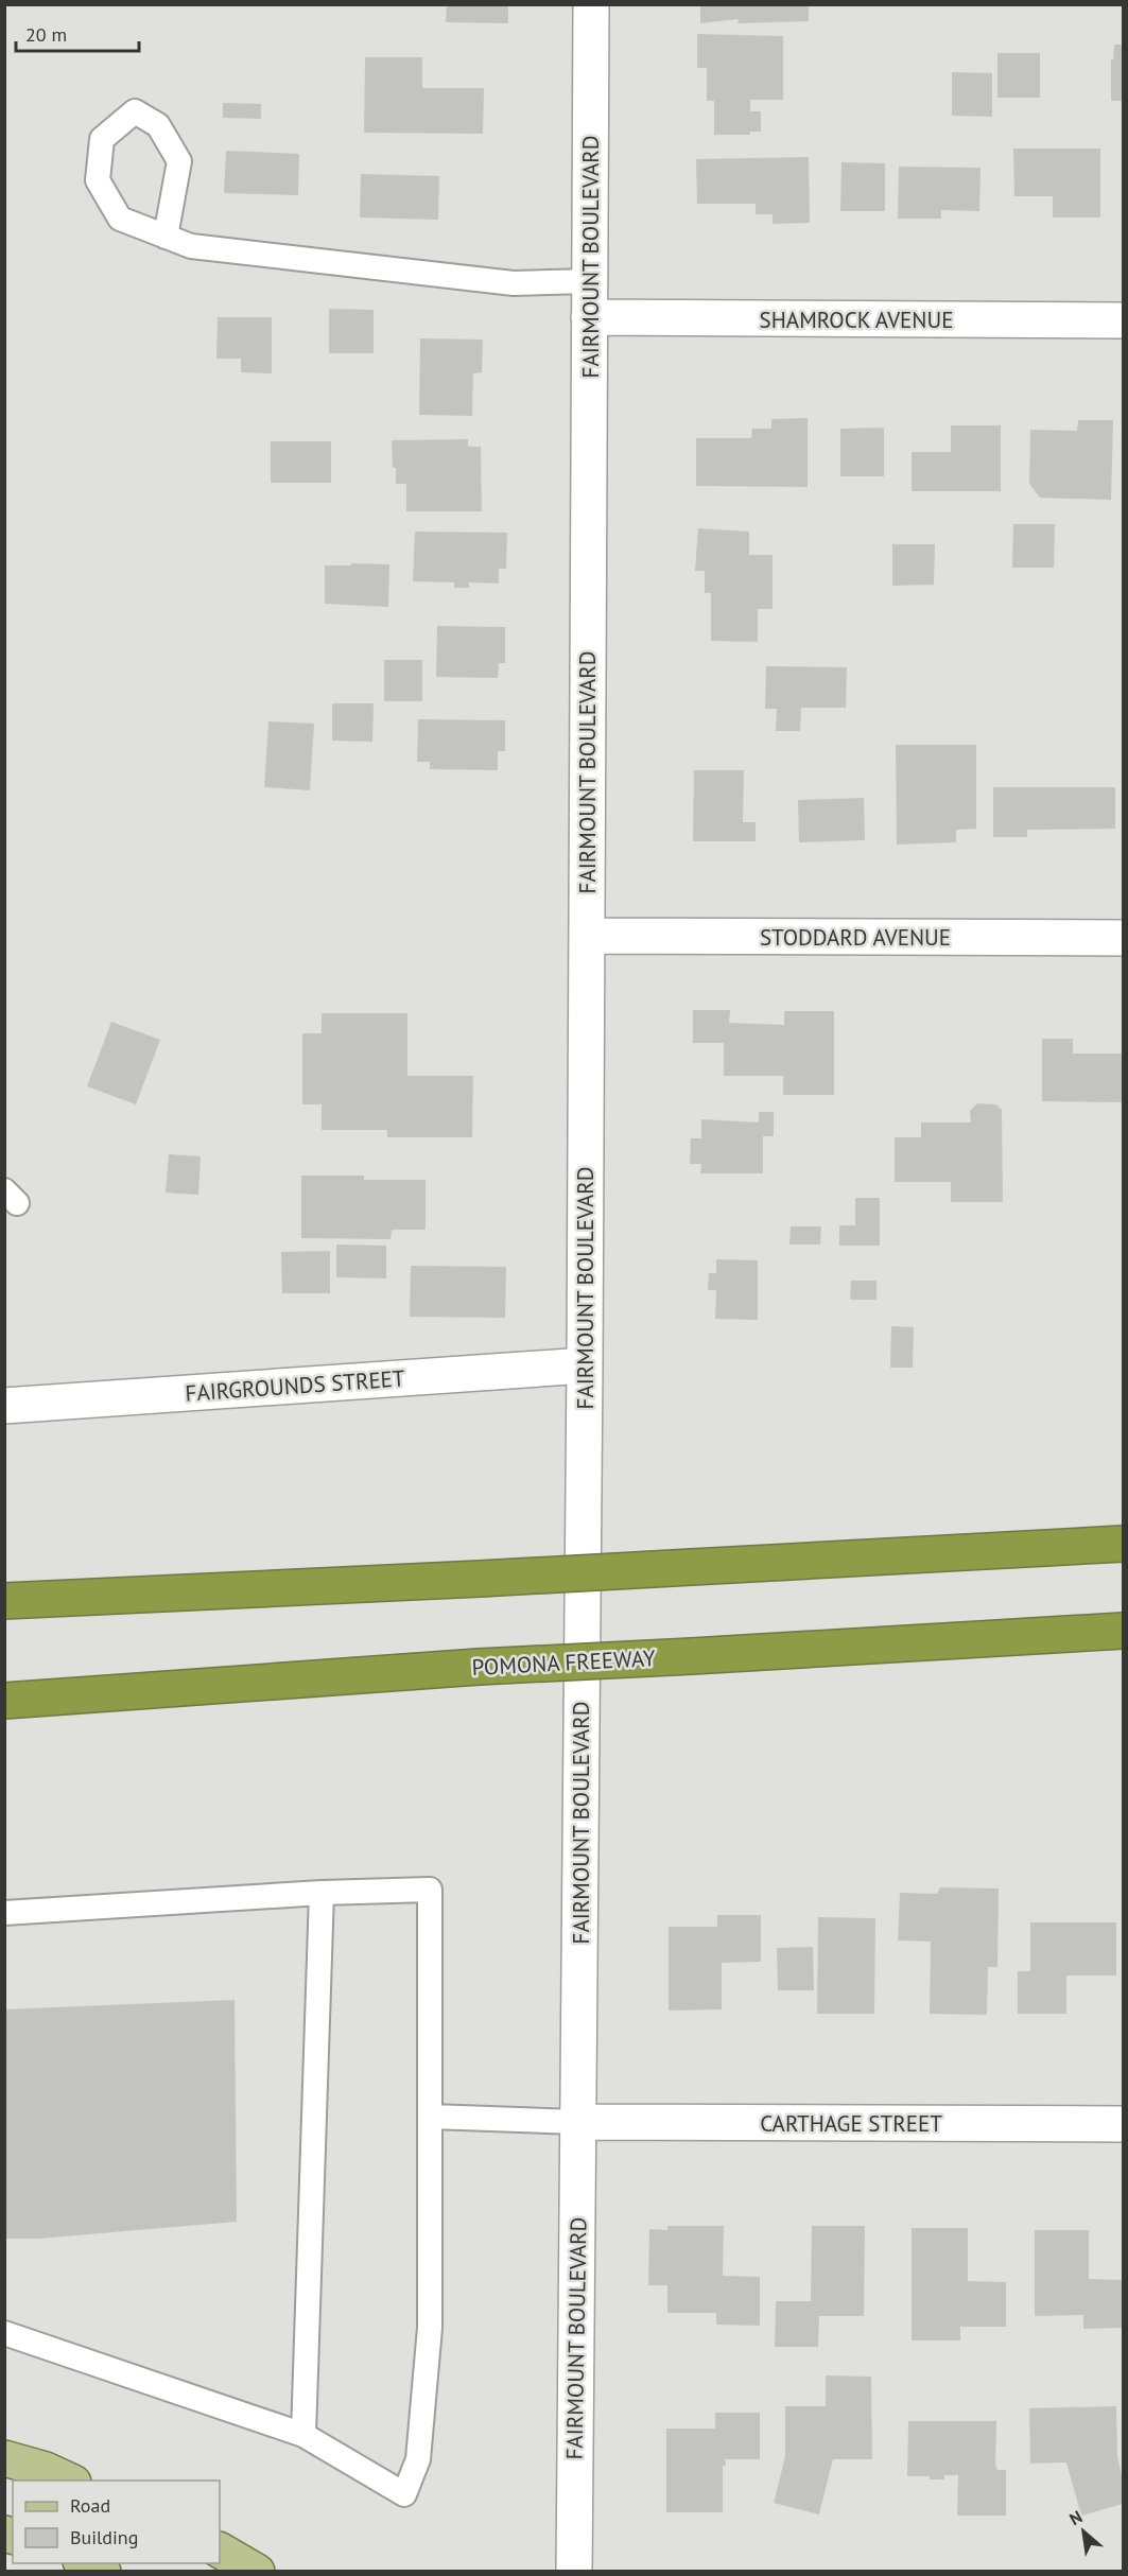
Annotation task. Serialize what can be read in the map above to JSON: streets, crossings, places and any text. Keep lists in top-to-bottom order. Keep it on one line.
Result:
{"streets":{"highway":["POMONA FREEWAY"],"street":["FAIRMOUNT BOULEVARD","SHAMROCK AVENUE","STODDARD AVENUE","FAIRGROUNDS STREET","CARTHAGE STREET"]},"crossings":[["FAIRMOUNT BOULEVARD","SHAMROCK AVENUE"],["FAIRMOUNT BOULEVARD","STODDARD AVENUE"],["FAIRMOUNT BOULEVARD","FAIRGROUNDS STREET"],["FAIRMOUNT BOULEVARD","CARTHAGE STREET"]],"legend":["Road","Building"],"scale_bar":"20 m","north":"top left"}
